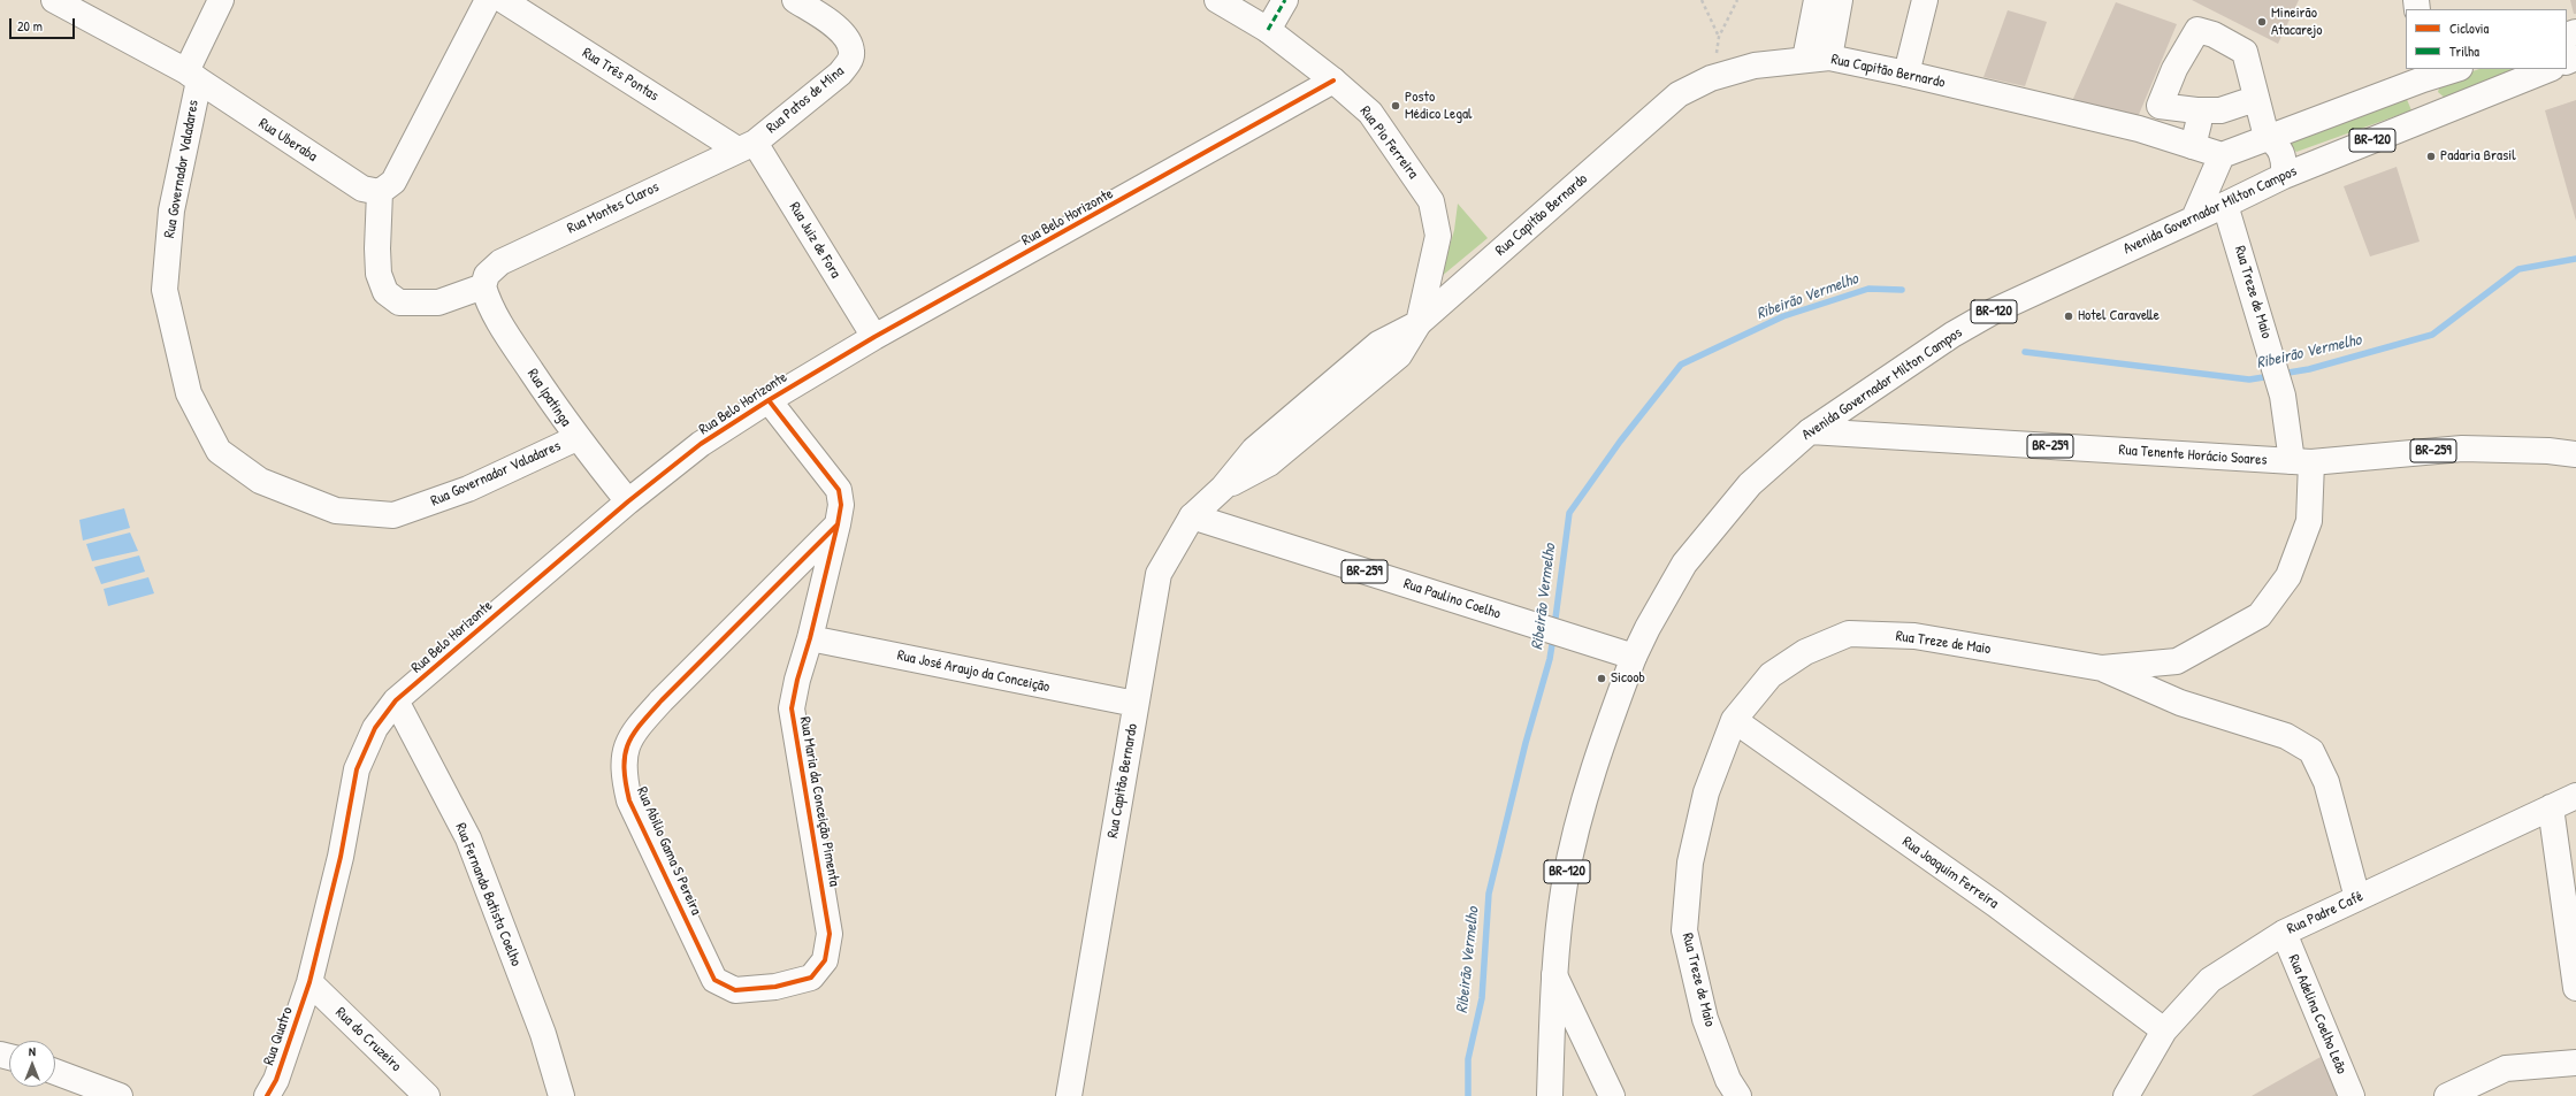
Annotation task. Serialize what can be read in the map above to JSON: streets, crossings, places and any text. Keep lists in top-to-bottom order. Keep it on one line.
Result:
{"streets":{"main road":["Rua Capitão Bernardo","Rua Três Pontas","Rua Patos de Mina","Rua Uberaba","BR-120","Rua Pio Ferreira","Rua Governador Valadares","Rua Montes Claros","Avenida Governador Milton Campos","Rua Belo Horizonte","Rua Juiz de Fora","Rua Treze de Maio","Rua Ipatinga","BR-259","Rua Tenente Horácio Soares","Rua Paulino Coelho","Rua José Araujo da Conceição","Rua Maria da Conceição Pimenta","Rua Abilio Gama S Pereira","Rua Joaquim Ferreira","Rua Fernando Batista Coelho","Rua Padre Café","Rua Adelina Coelho Leão","Rua Quatro","Rua do Cruzeiro"]},"crossings":[["Rua Capitão Bernardo","Rua Pio Ferreira"],["Rua Capitão Bernardo","Rua Paulino Coelho"],["Rua Capitão Bernardo","Rua José Araujo da Conceição"],["Rua Três Pontas","Rua Patos de Mina"],["Rua Três Pontas","Rua Montes Claros"],["Rua Três Pontas","Rua Juiz de Fora"],["Rua Patos de Mina","Rua Montes Claros"],["Rua Patos de Mina","Rua Juiz de Fora"],["Rua Uberaba","Rua Governador Valadares"],["Rua Pio Ferreira","Rua Belo Horizonte"],["Rua Governador Valadares","Rua Ipatinga"],["Rua Montes Claros","Rua Juiz de Fora"],["Rua Montes Claros","Rua Ipatinga"],["Avenida Governador Milton Campos","Rua Treze de Maio"],["Avenida Governador Milton Campos","Rua Tenente Horácio Soares"],["Avenida Governador Milton Campos","Rua Paulino Coelho"],["Rua Belo Horizonte","Rua Juiz de Fora"],["Rua Belo Horizonte","Rua Ipatinga"],["Rua Belo Horizonte","Rua Maria da Conceição Pimenta"],["Rua Belo Horizonte","Rua Fernando Batista Coelho"],["Rua Belo Horizonte","Rua Quatro"],["Rua Belo Horizonte","Rua do Cruzeiro"],["Rua Treze de Maio","Rua Tenente Horácio Soares"],["Rua Treze de Maio","Rua Joaquim Ferreira"],["Rua José Araujo da Conceição","Rua Maria da Conceição Pimenta"],["Rua Maria da Conceição Pimenta","Rua Abilio Gama S Pereira"],["Rua Joaquim Ferreira","Rua Padre Café"],["Rua Padre Café","Rua Adelina Coelho Leão"],["Rua Quatro","Rua do Cruzeiro"]],"water":["Ribeirão Vermelho"],"places":["Mineirão Atacarejo","Posto Médico Legal","Padaria Brasil","Hotel Caravelle","Sicoob"],"legend":["Ciclovia","Trilha"],"scale_bar":"20 m","north":"top"}
